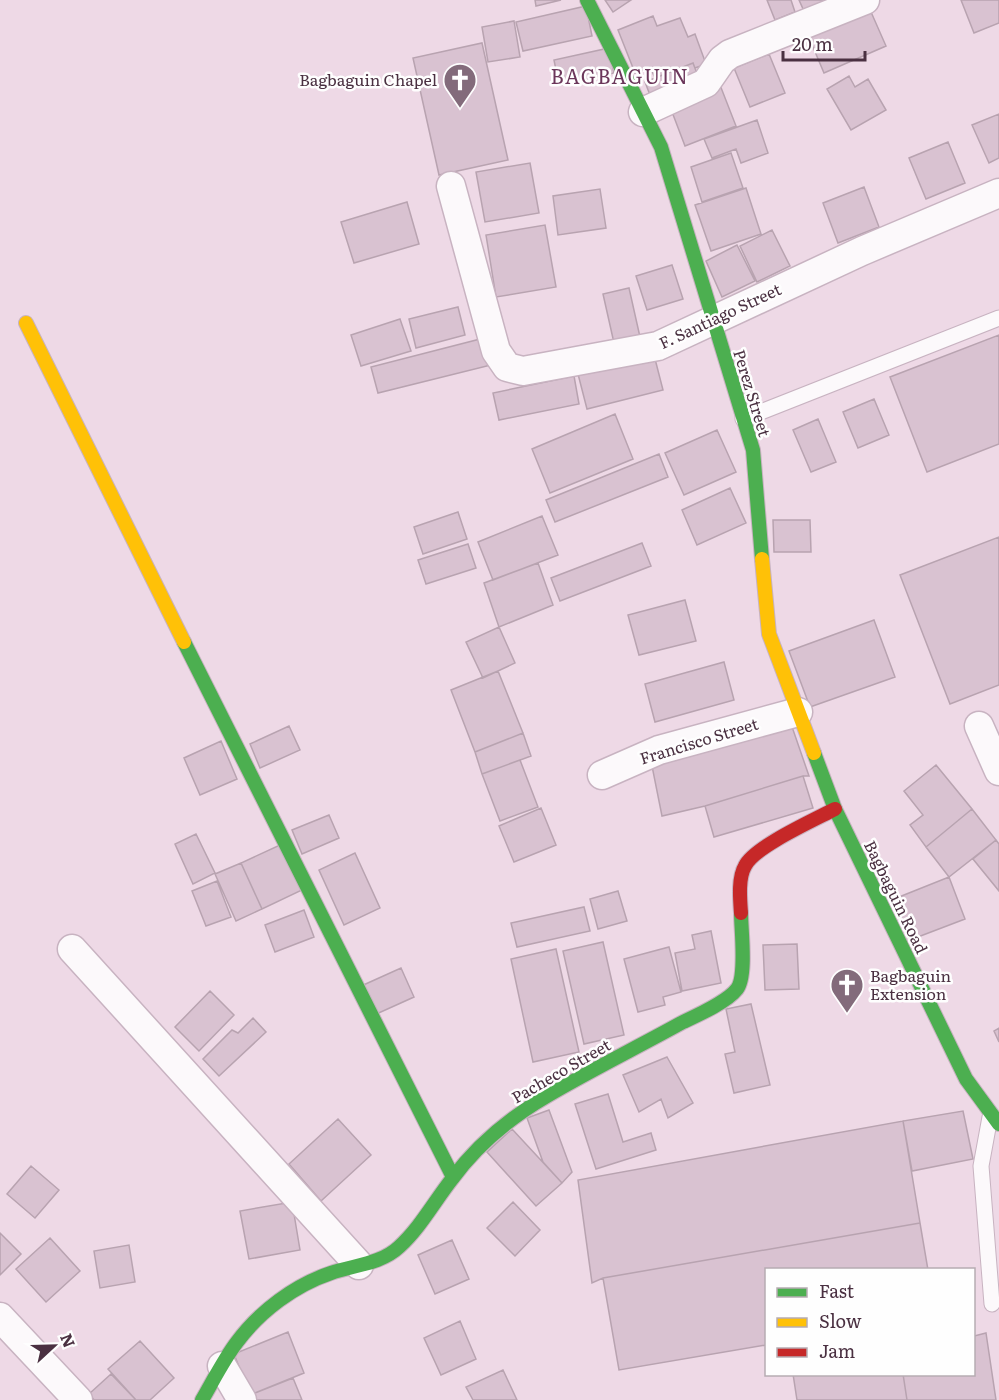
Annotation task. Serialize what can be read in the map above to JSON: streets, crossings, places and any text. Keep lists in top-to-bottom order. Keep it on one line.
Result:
{"streets":{"street":["F. Santiago Street","Perez Street","Francisco Street","Bagbaguin Road","Pacheco Street"]},"crossings":[["F. Santiago Street","Perez Street"],["Perez Street","Francisco Street"],["Perez Street","Bagbaguin Road"],["Perez Street","Pacheco Street"],["Bagbaguin Road","Pacheco Street"]],"districts":["BAGBAGUIN"],"places":{"church":["Bagbaguin Chapel","Bagbaguin Extension"]},"legend":["Fast","Slow","Jam"],"scale_bar":"20 m","north":"right"}
